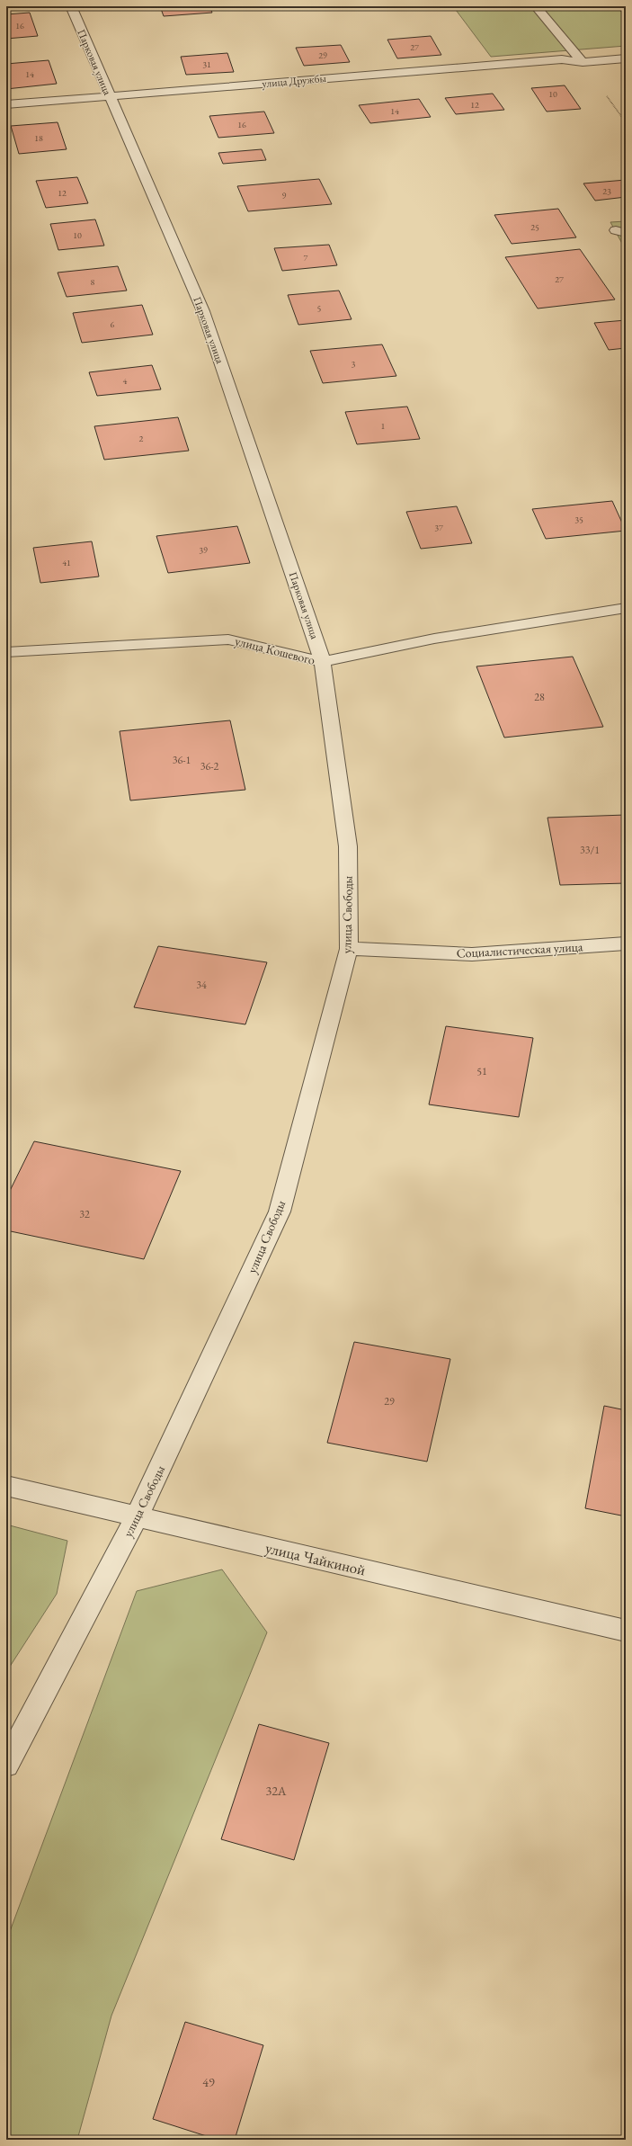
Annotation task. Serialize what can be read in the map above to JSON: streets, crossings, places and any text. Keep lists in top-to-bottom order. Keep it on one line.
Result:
{"streets":{"street":["Парковая улица","улица Дружбы","улица Кошевого","улица Свободы","Социалистическая улица","улица Чайкиной"]},"crossings":[["Парковая улица","улица Дружбы"],["Парковая улица","улица Кошевого"],["Парковая улица","улица Свободы"],["улица Кошевого","улица Свободы"],["улица Свободы","Социалистическая улица"],["улица Свободы","улица Чайкиной"]],"house_numbers":["16","27","29","31","14","10","12","14","16","18","23","12","9","25","10","7","27","8","5","6","3","4","1","2","35","37","39","41","28","36-1","36-2","33/1","34","51","32","29","32А","49"]}
